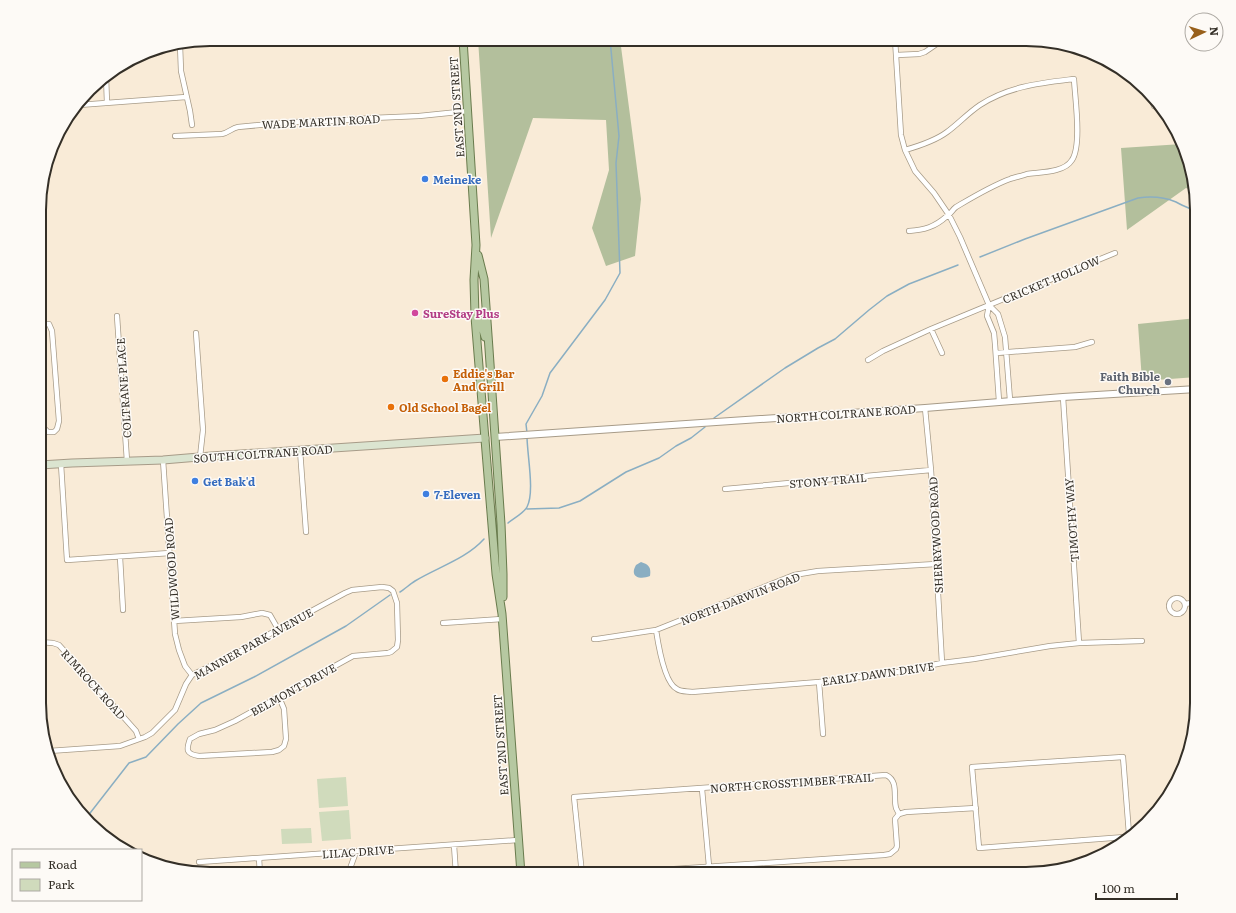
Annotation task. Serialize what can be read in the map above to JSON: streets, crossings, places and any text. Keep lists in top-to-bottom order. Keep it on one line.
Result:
{"streets":{"main road":["EAST 2ND STREET","SOUTH COLTRANE ROAD"],"street":["WADE MARTIN ROAD","CRICKET HOLLOW","COLTRANE PLACE","NORTH COLTRANE ROAD","STONY TRAIL","TIMOTHY WAY","SHERRYWOOD ROAD","WILDWOOD ROAD","NORTH DARWIN ROAD","MANNER PARK AVENUE","EARLY DAWN DRIVE","RIMROCK ROAD","BELMONT DRIVE","NORTH CROSSTIMBER TRAIL","LILAC DRIVE"]},"crossings":[["EAST 2ND STREET","WADE MARTIN ROAD"],["EAST 2ND STREET","NORTH COLTRANE ROAD"],["EAST 2ND STREET","SOUTH COLTRANE ROAD"],["EAST 2ND STREET","LILAC DRIVE"],["COLTRANE PLACE","SOUTH COLTRANE ROAD"],["NORTH COLTRANE ROAD","TIMOTHY WAY"],["NORTH COLTRANE ROAD","SHERRYWOOD ROAD"],["SOUTH COLTRANE ROAD","WILDWOOD ROAD"],["STONY TRAIL","SHERRYWOOD ROAD"],["TIMOTHY WAY","EARLY DAWN DRIVE"],["SHERRYWOOD ROAD","NORTH DARWIN ROAD"],["SHERRYWOOD ROAD","EARLY DAWN DRIVE"],["WILDWOOD ROAD","MANNER PARK AVENUE"],["NORTH DARWIN ROAD","EARLY DAWN DRIVE"],["MANNER PARK AVENUE","RIMROCK ROAD"],["MANNER PARK AVENUE","BELMONT DRIVE"]],"places":["Meineke","SureStay Plus","Eddie's Bar And Grill","Faith Bible Church","Old School Bagel","Get Bak'd","7-Eleven"],"legend":["Road","Park"],"scale_bar":"100 m","north":"right"}
